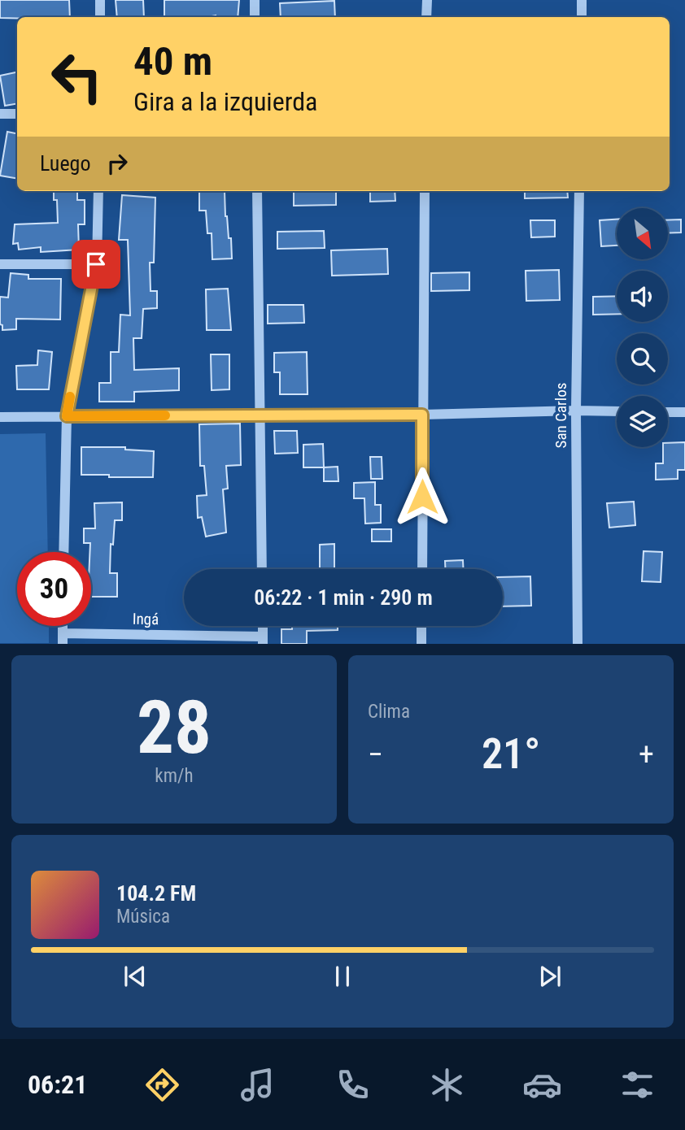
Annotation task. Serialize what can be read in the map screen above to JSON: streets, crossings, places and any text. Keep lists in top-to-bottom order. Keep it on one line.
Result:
{"streets":{"street":["San Carlos","Ingá"]},"north":"bottom right","page":{"turn":["40 m","Gira a la izquierda"],"then":"Luego","limit":"30","trip":"06:22 · 1 min · 290 m","tile":[["28","km/h"],"Clima"],"heat":["−","21°","+"],"song":["104.2 FM","Música"],"tabs":"06:21"}}
